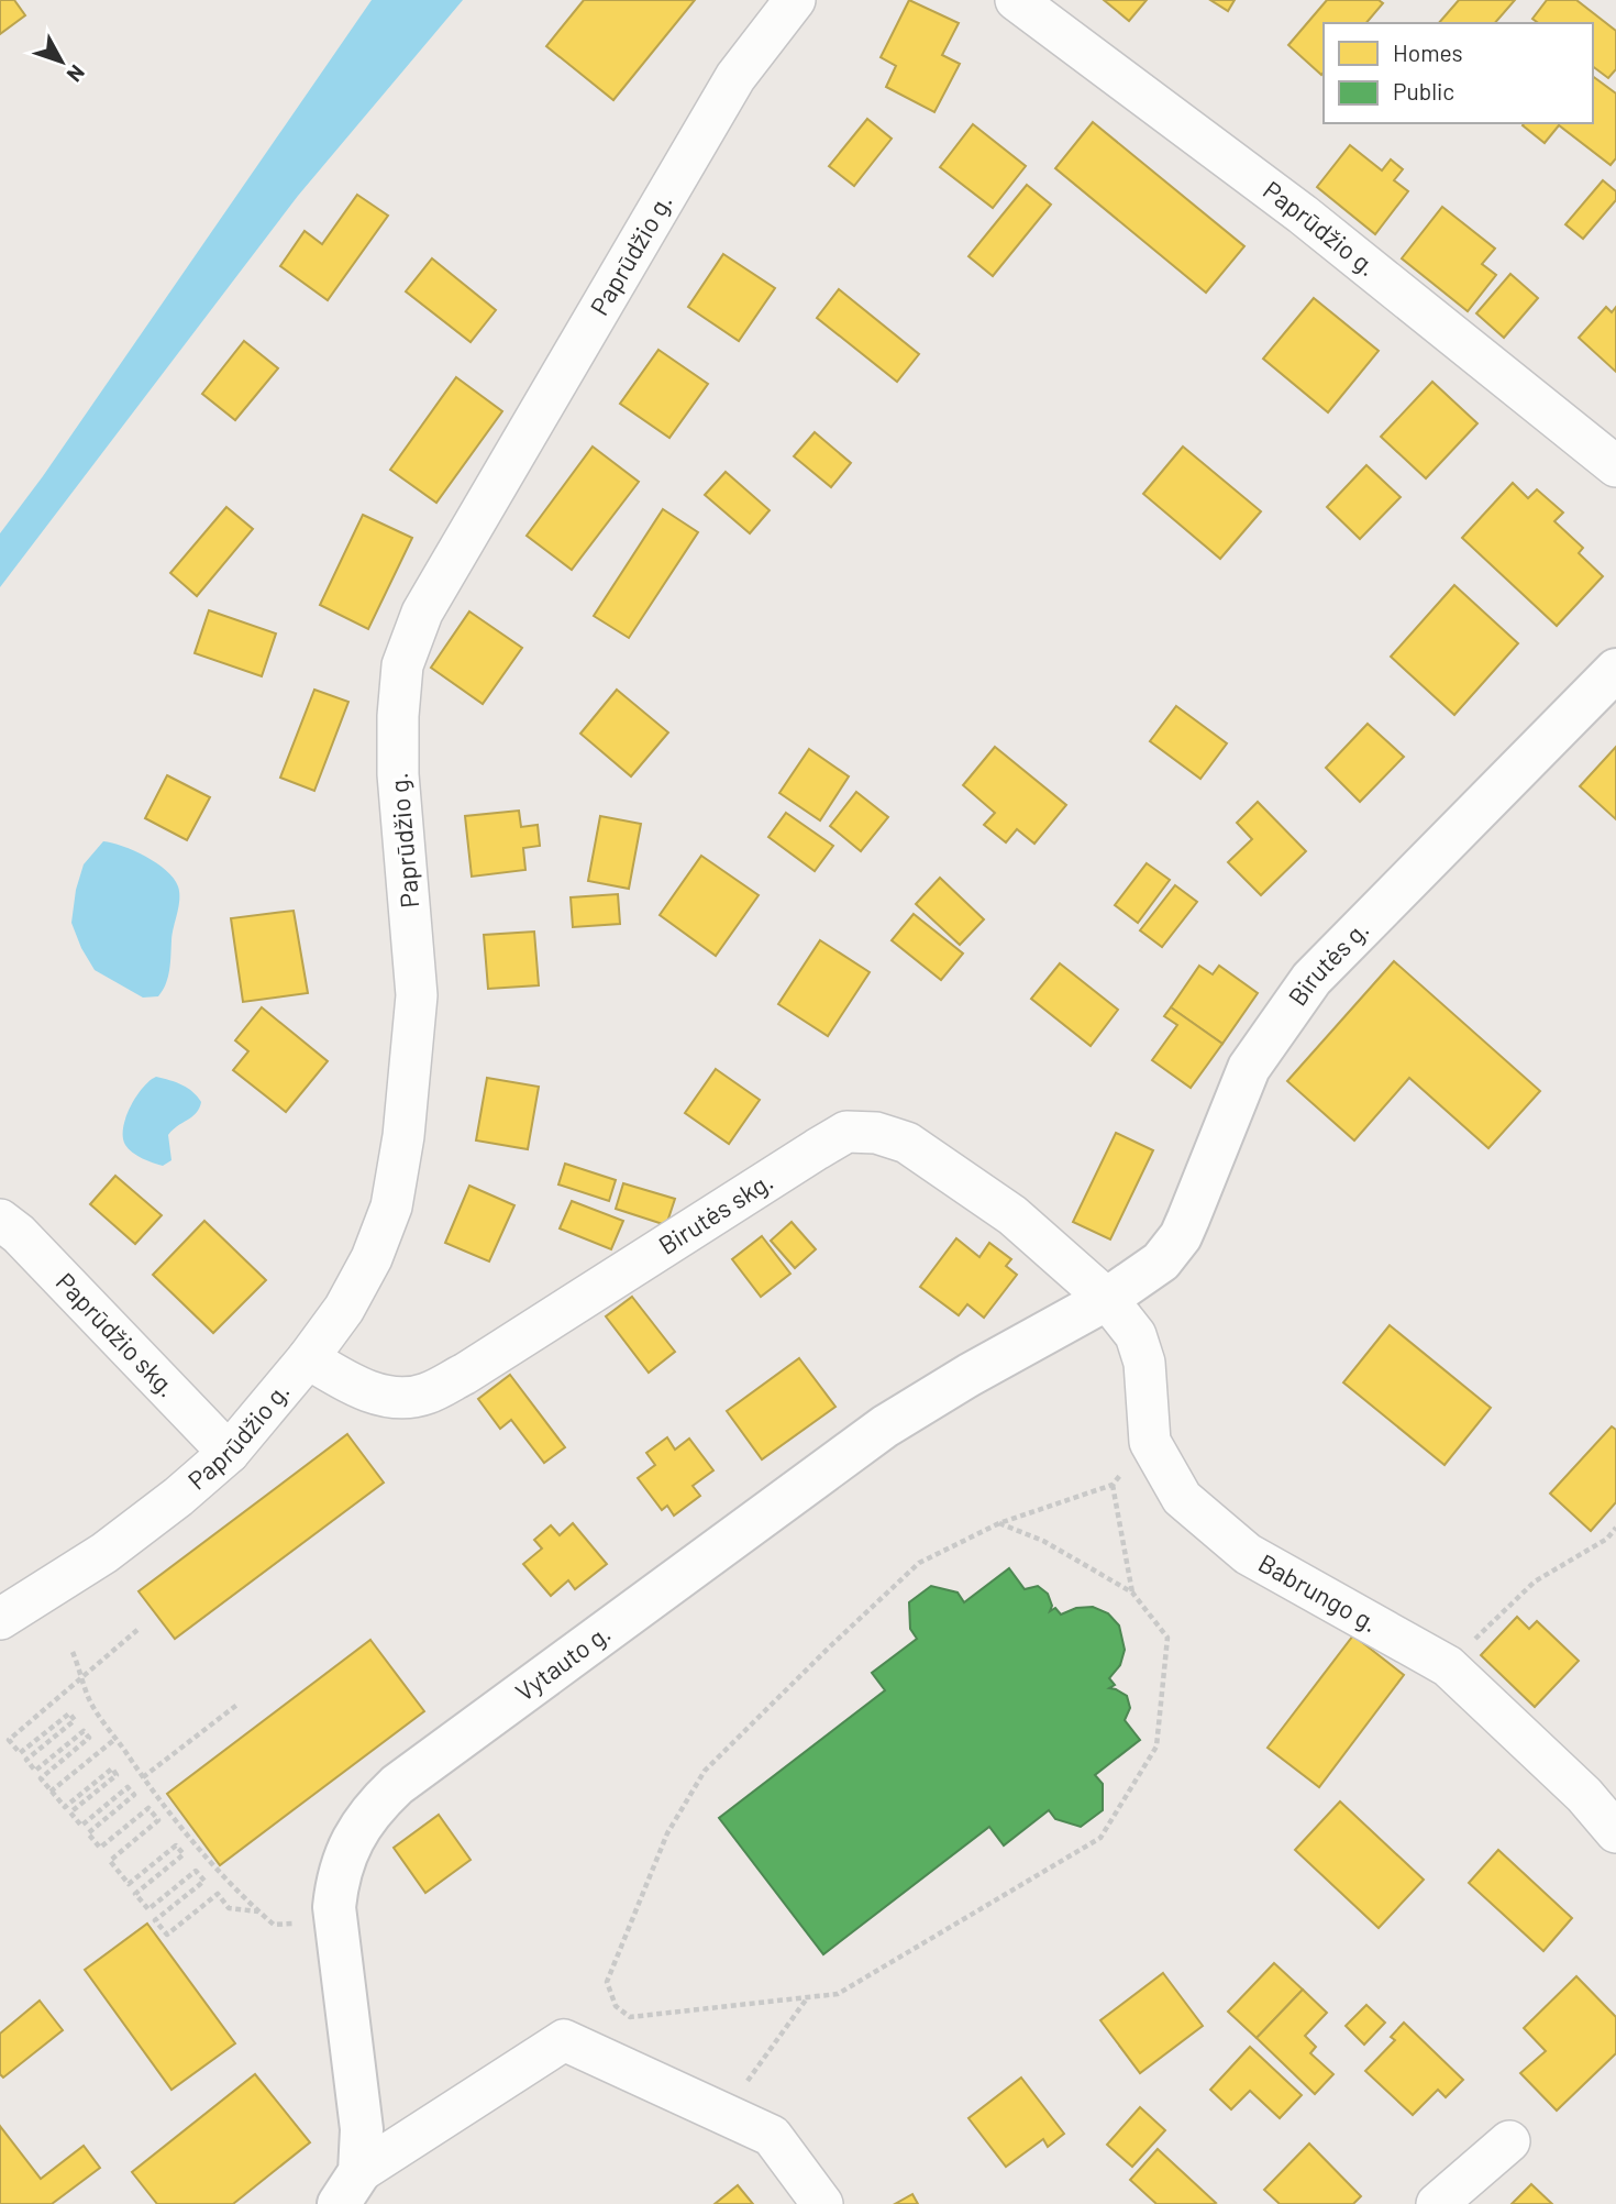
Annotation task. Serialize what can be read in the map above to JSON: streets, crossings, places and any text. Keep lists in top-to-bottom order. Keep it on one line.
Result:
{"streets":{"main road":["Birutės g.","Vytauto g."],"street":["Paprūdžio g.","Birutės skg.","Paprūdžio skg.","Babrungo g."]},"crossings":[["Paprūdžio g.","Birutės skg."],["Paprūdžio g.","Paprūdžio skg."],["Birutės g.","Birutės skg."],["Birutės g.","Babrungo g."],["Birutės g.","Vytauto g."],["Birutės skg.","Babrungo g."],["Birutės skg.","Vytauto g."],["Babrungo g.","Vytauto g."]],"legend":["Homes","Public"],"north":"bottom right"}
